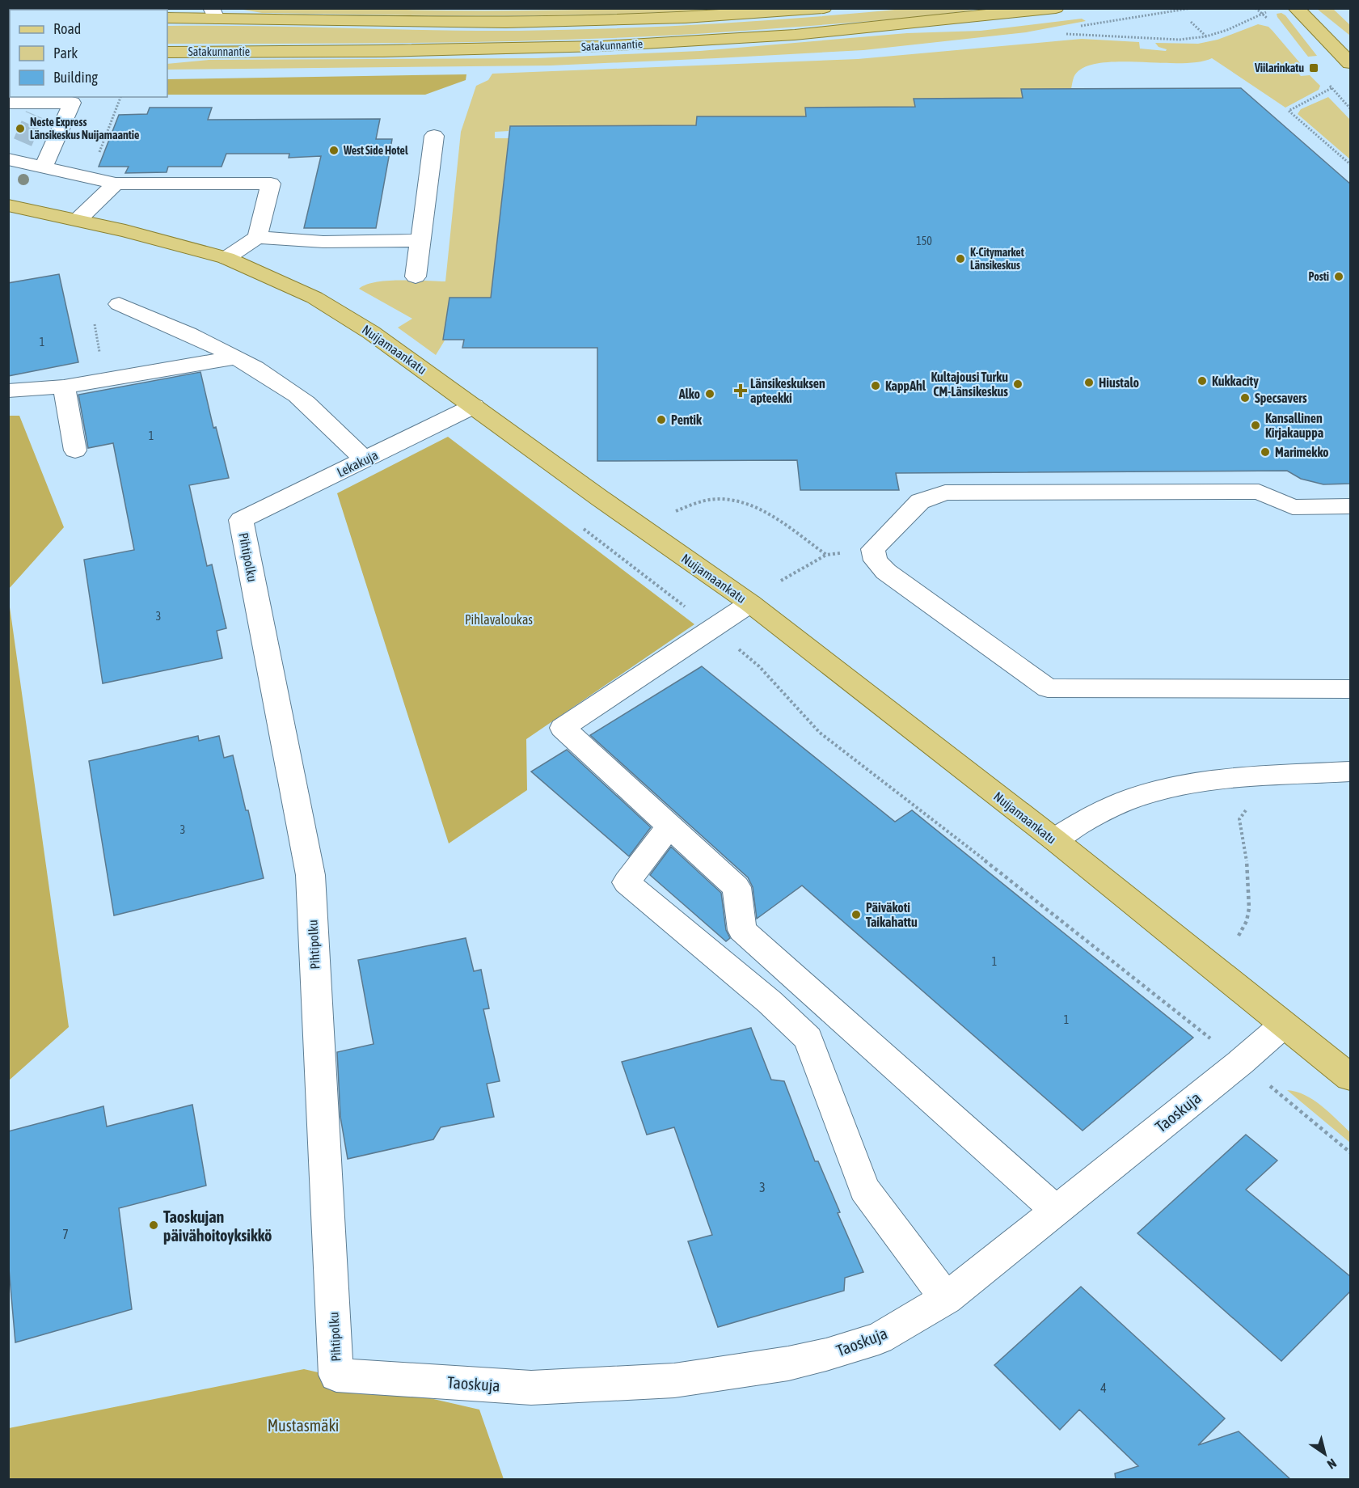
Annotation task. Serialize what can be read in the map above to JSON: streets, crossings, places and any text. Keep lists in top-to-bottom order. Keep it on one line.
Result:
{"streets":{"main road":["Satakunnantie","Nuijamaankatu"],"street":["Lekakuja","Pihtipolku","Taoskuja"]},"crossings":[["Nuijamaankatu","Lekakuja"],["Nuijamaankatu","Taoskuja"],["Lekakuja","Pihtipolku"],["Pihtipolku","Taoskuja"]],"parks":["Pihlavaloukas","Mustasmäki"],"places":{"transit":["Viilarinkatu"],"other":["Neste Express Länsikeskus Nuijamaantie","West Side Hotel","K-Citymarket Länsikeskus","Posti","Kukkacity","Hiustalo","Kultajousi Turku CM-Länsikeskus","KappAhl","Alko","Specsavers","Pentik","Kansallinen Kirjakauppa","Marimekko","Päiväkoti Taikahattu","Taoskujan päivähoitoyksikkö"],"health":["Länsikeskuksen apteekki"]},"house_numbers":["150","1","1","3","3","1","1","3","7","4"],"legend":["Road","Park","Building"],"north":"bottom right"}
